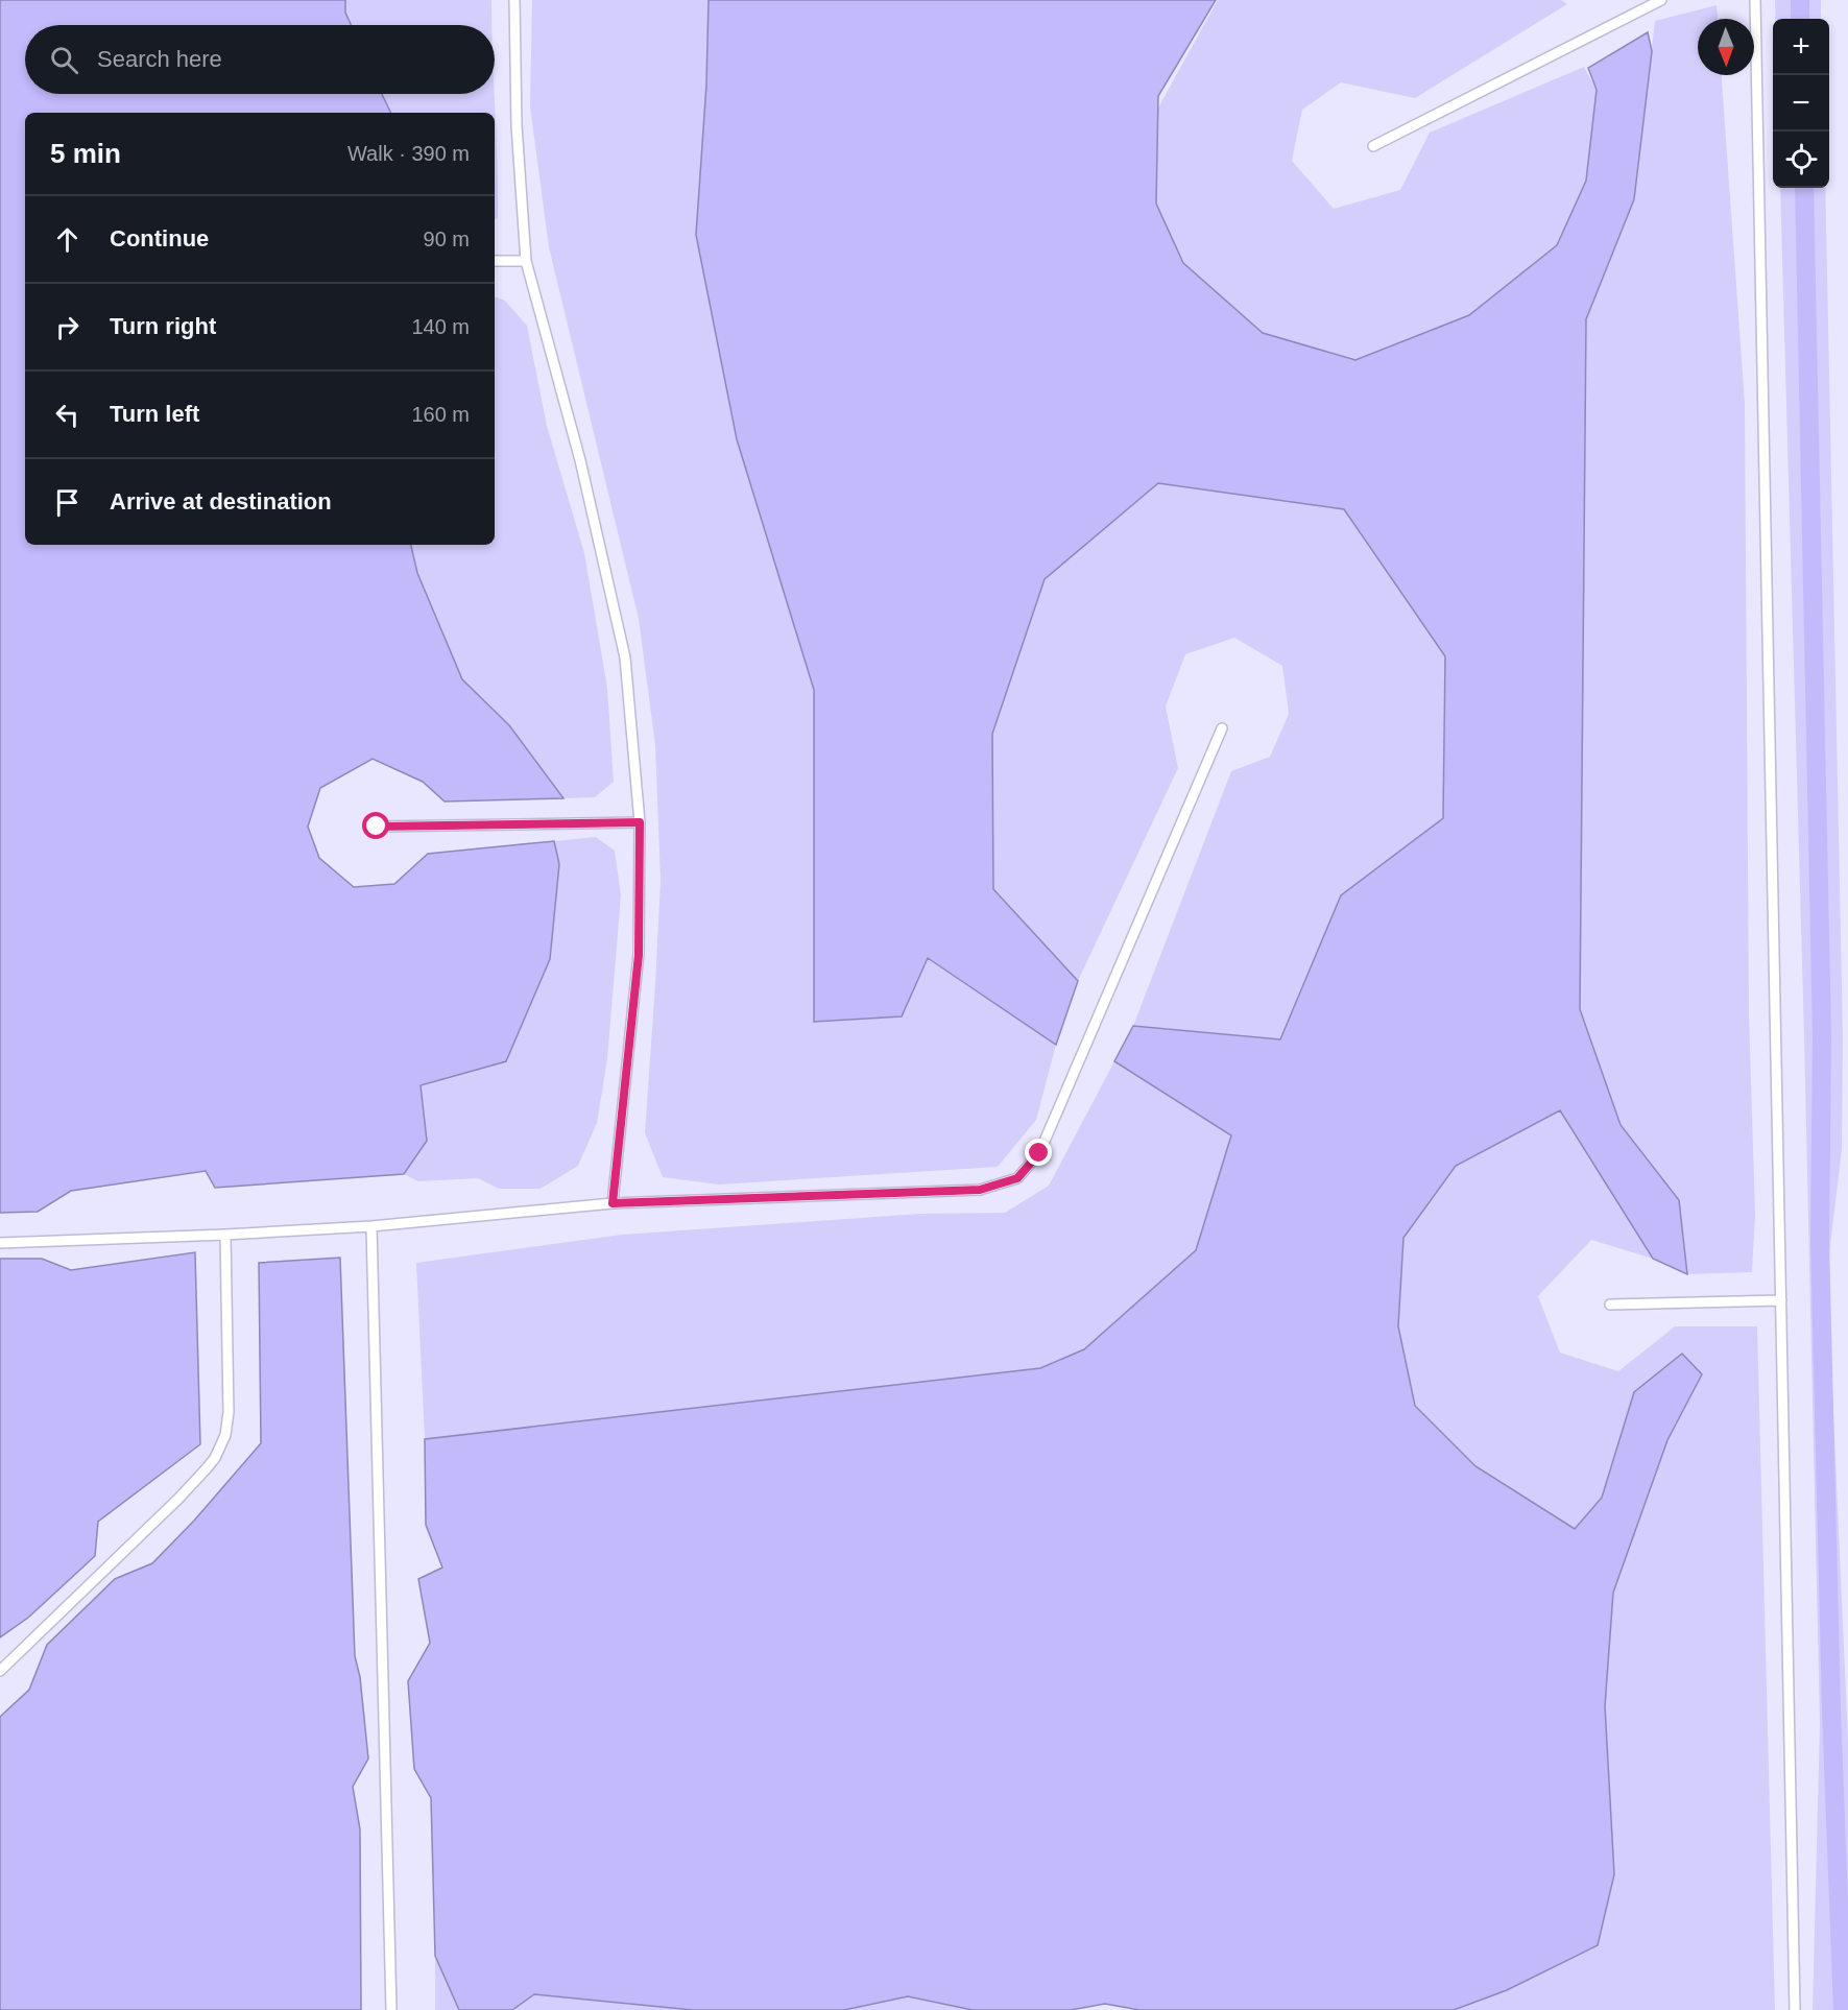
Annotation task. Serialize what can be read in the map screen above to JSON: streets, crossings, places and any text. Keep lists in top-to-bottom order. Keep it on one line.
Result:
{"north":"bottom","page":{"map_buttons":["+","−"],"search":"Search here","heading":["5 min","Walk · 390 m"],"list":[["Continue","90 m"],["Turn right","140 m"],["Turn left","160 m"],"Arrive at destination"]}}
